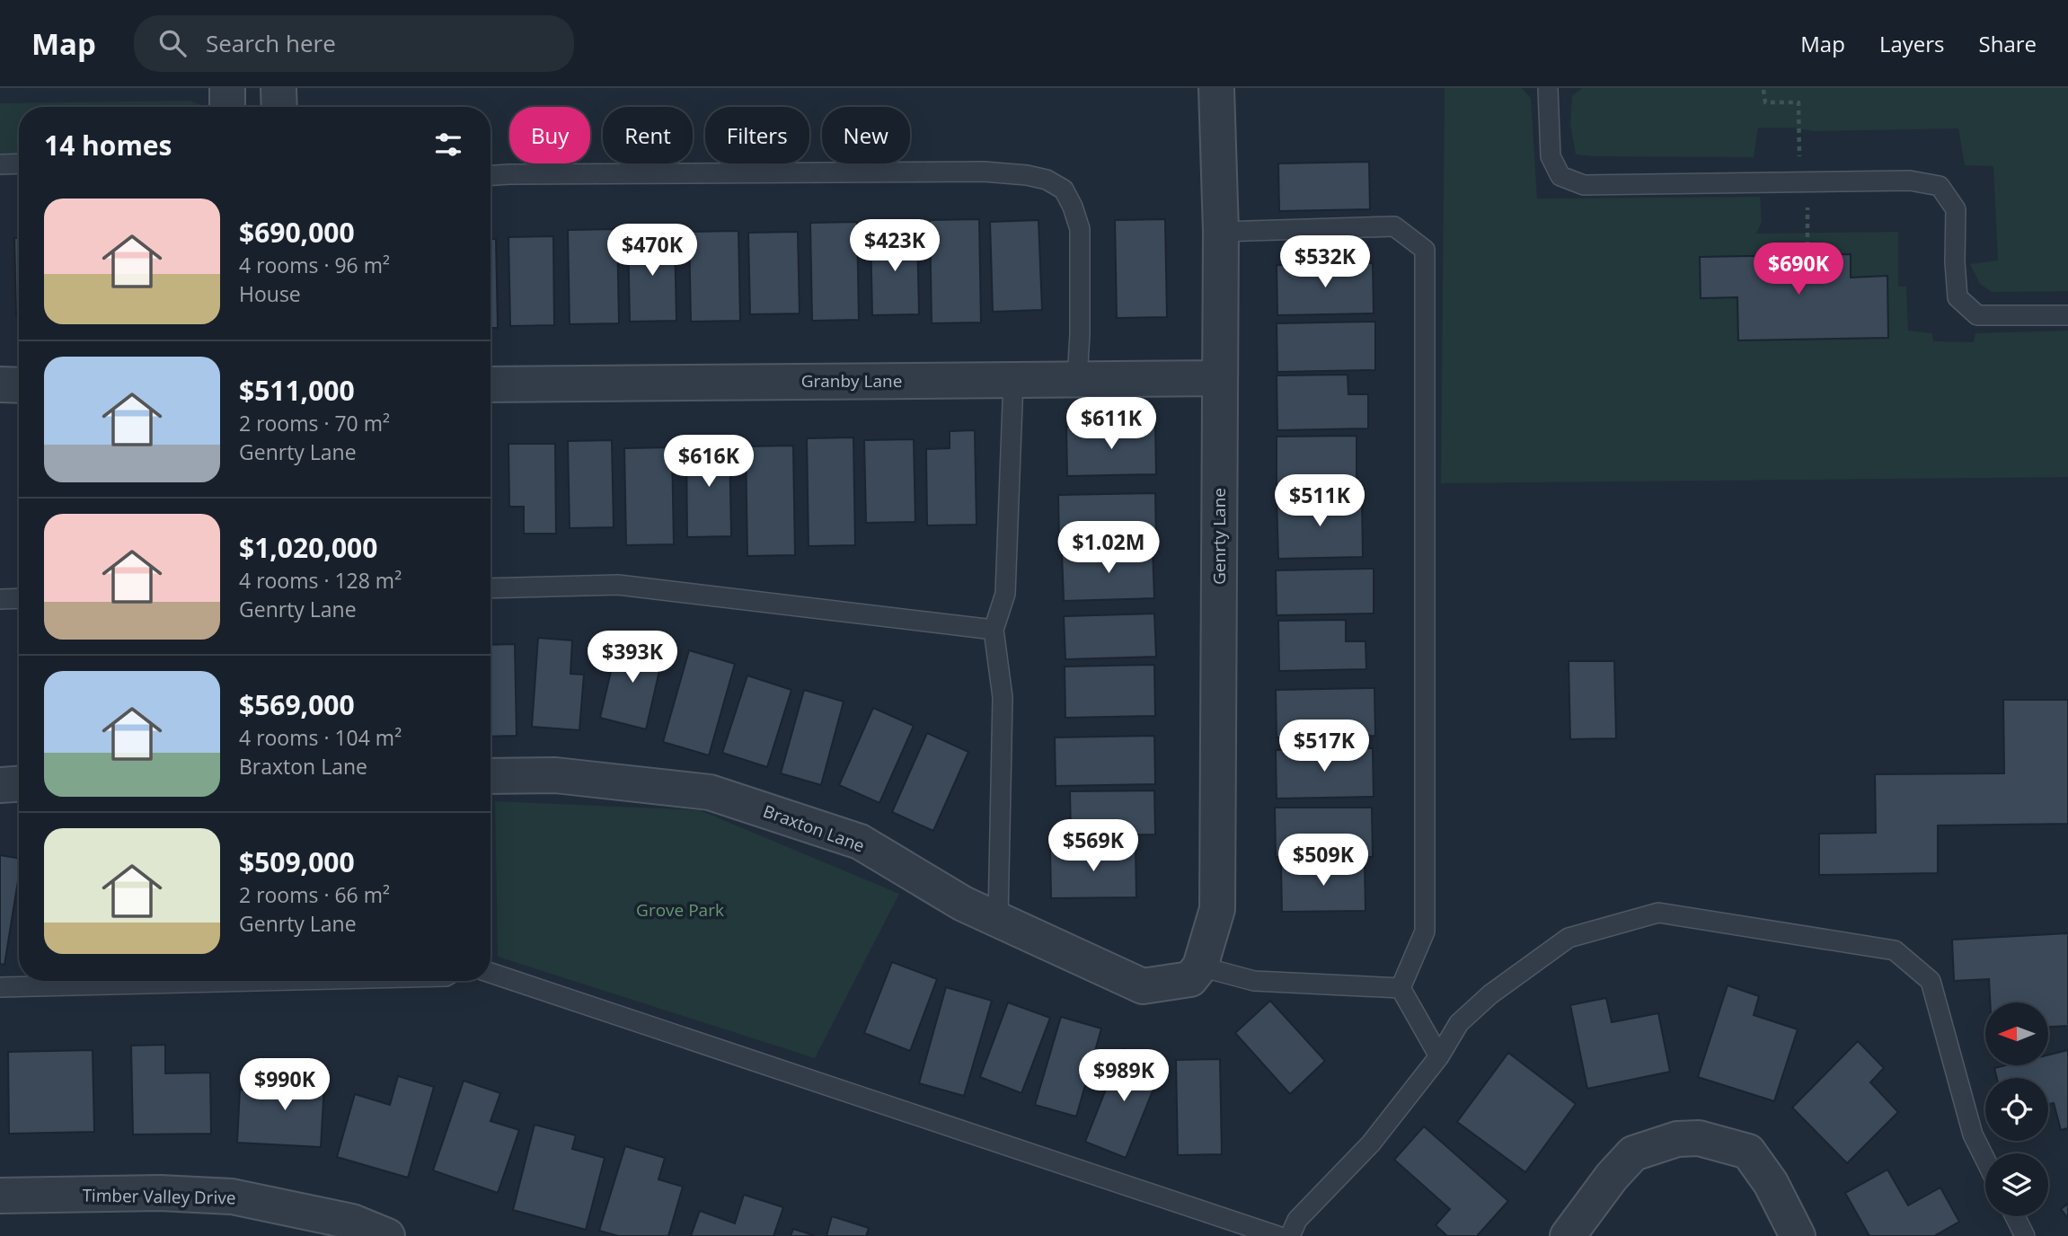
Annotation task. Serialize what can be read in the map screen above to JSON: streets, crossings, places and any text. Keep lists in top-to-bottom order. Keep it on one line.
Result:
{"streets":{"street":["Granby Lane","Genrty Lane","Braxton Lane","Timber Valley Drive"]},"crossings":[["Granby Lane","Genrty Lane"],["Genrty Lane","Braxton Lane"]],"parks":["Grove Park"],"north":"left","page":{"header":"Map","search":"Search here","nav":["Map","Layers","Share"],"chip":["Buy","Rent","Filters","New"],"heading":"14 homes","list":[{"name":"$690,000","note":"4 rooms · 96 m² · House"},{"name":"$511,000","note":"2 rooms · 70 m² · Genrty Lane"},{"name":"$1,020,000","note":"4 rooms · 128 m² · Genrty Lane"},{"name":"$569,000","note":"4 rooms · 104 m² · Braxton Lane"},{"name":"$509,000","note":"2 rooms · 66 m² · Genrty Lane"}],"price":["$423K","$470K","$532K","$690K","$611K","$616K","$511K","$1.02M","$393K","$517K","$569K","$509K","$989K","$990K"]}}
